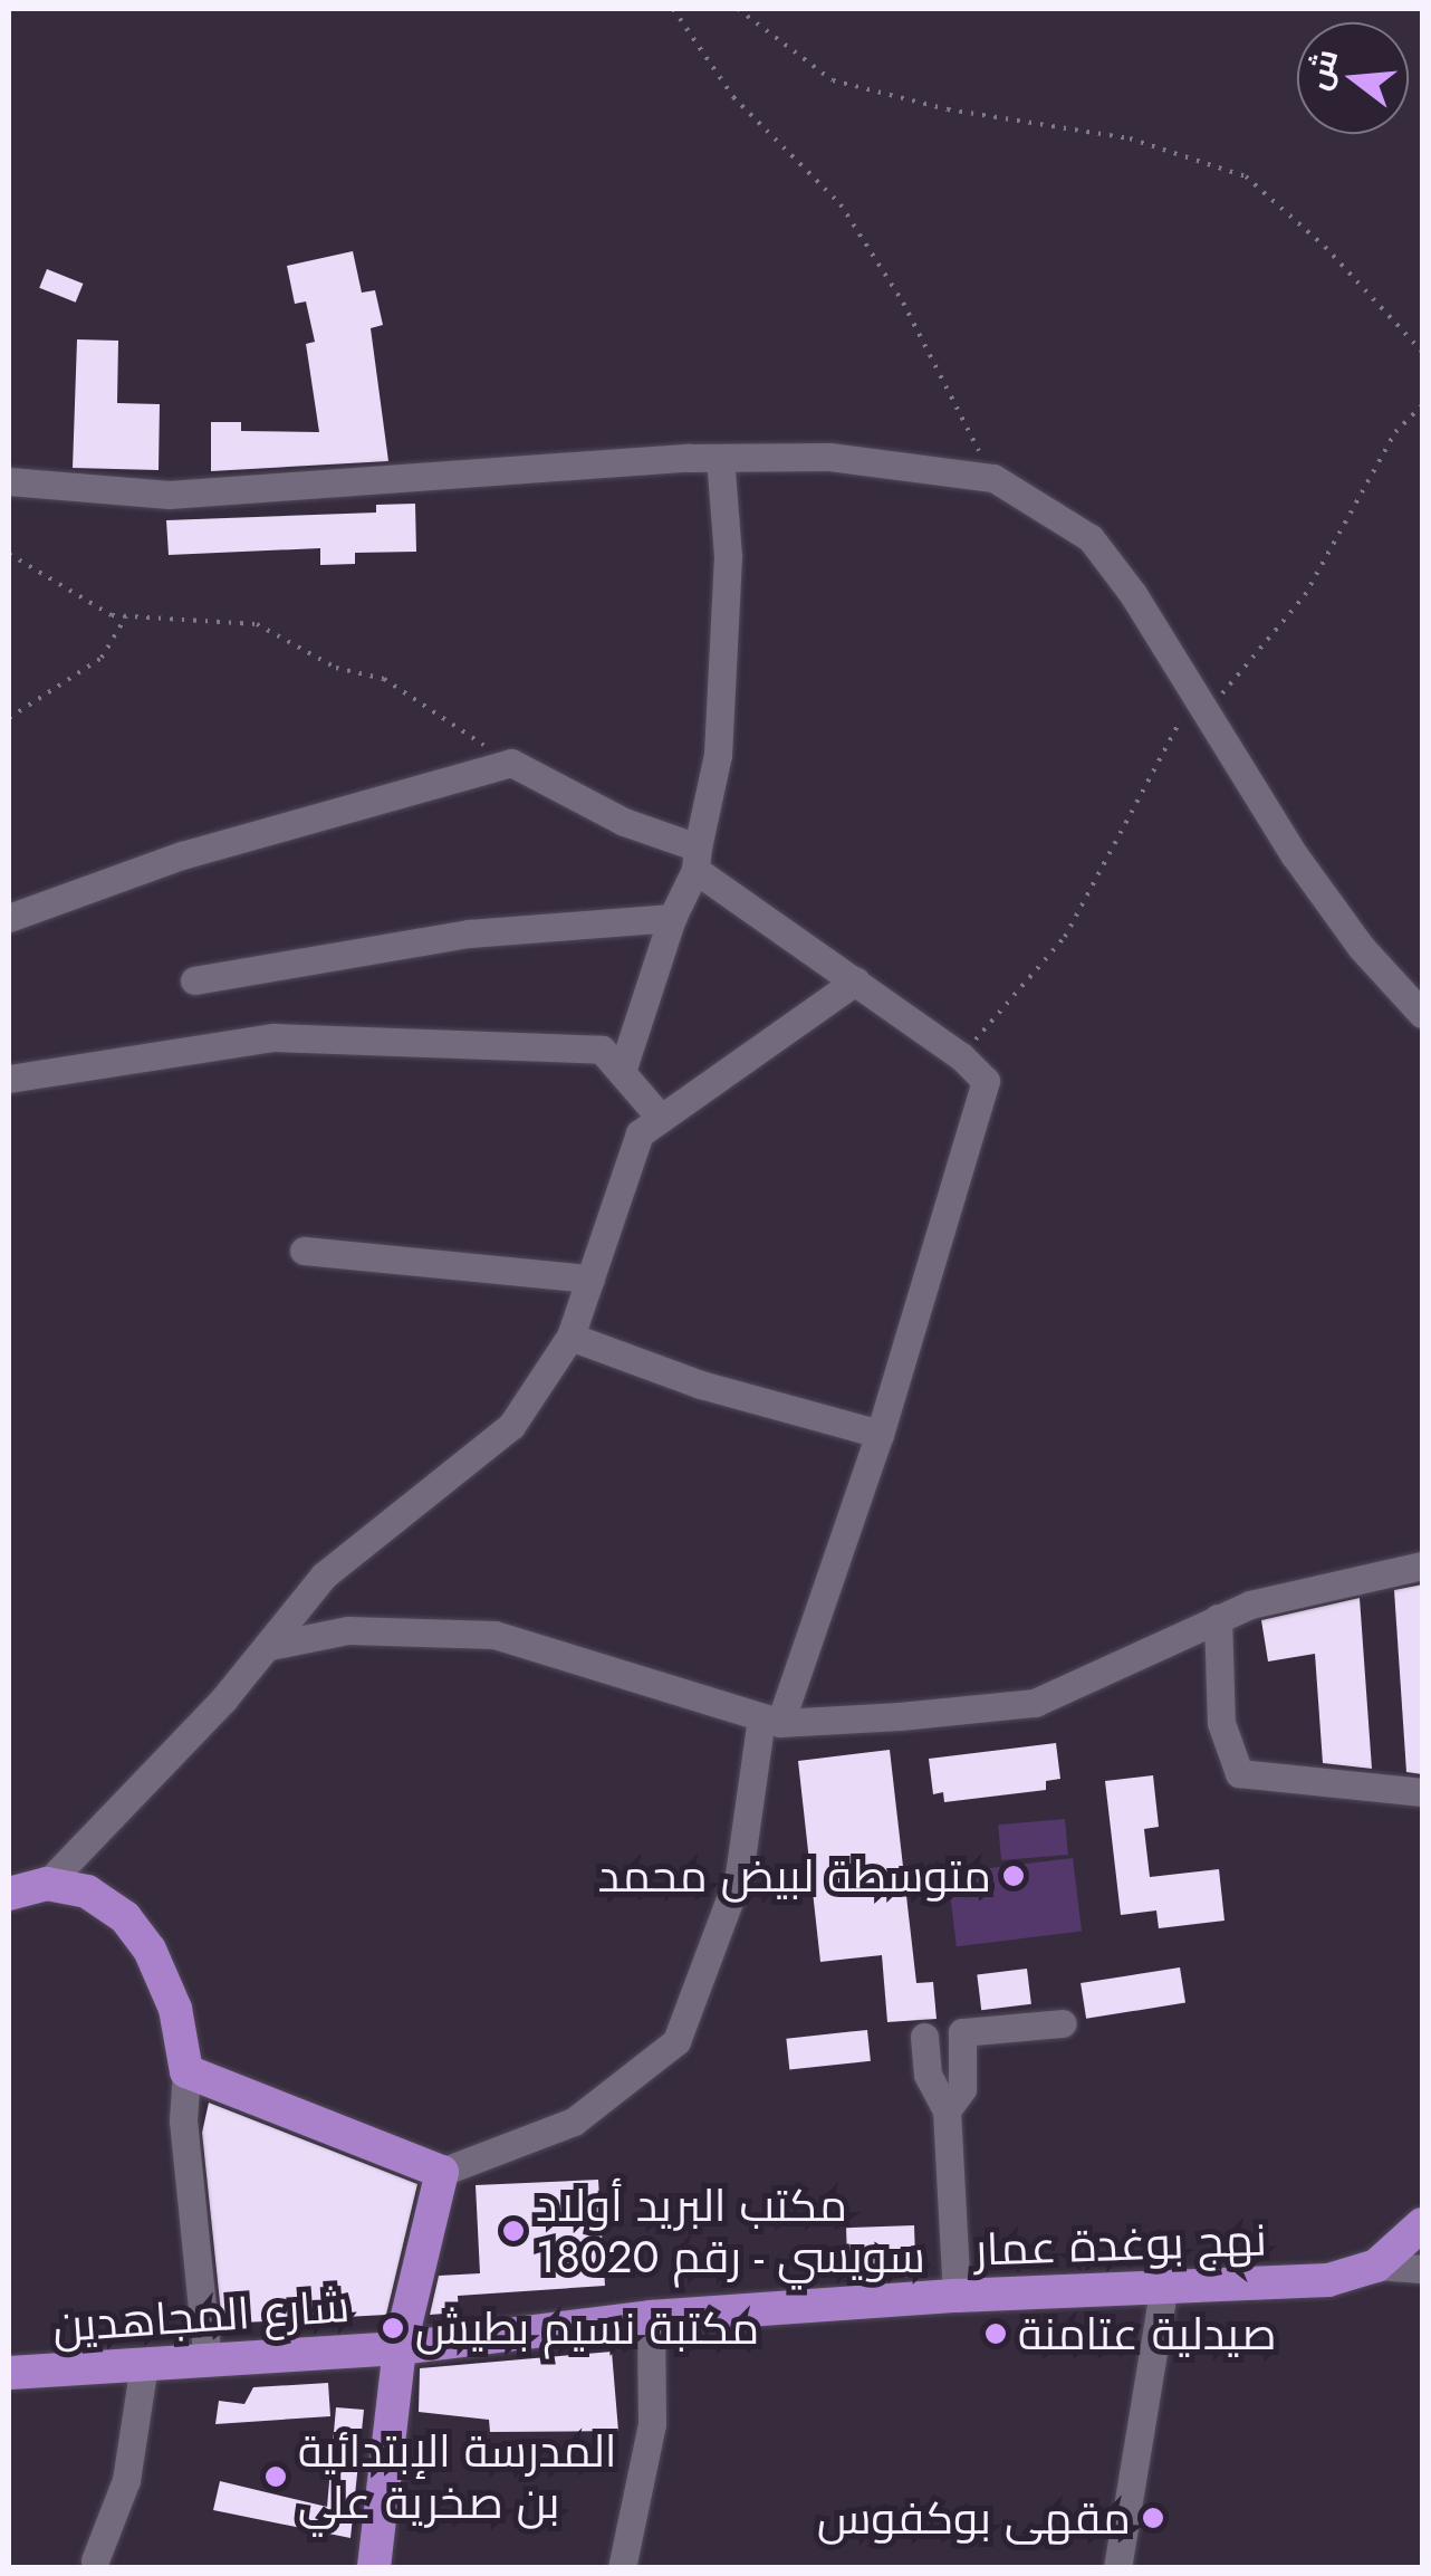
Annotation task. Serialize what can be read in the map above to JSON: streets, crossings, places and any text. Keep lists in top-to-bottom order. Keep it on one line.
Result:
{"streets":{"main road":["نهج بوغدة عمار","شارع المجاهدين"]},"crossings":[["نهج بوغدة عمار","شارع المجاهدين"]],"places":["متوسطة لبيض محمد","مكتب البريد أولاد سويسي - رقم 18020","مكتبة نسيم بطيش","صيدلية عتامنة","المدرسة الإبتدائية بن صخرية علي","مقهى بوكفوس"],"north":"left"}
